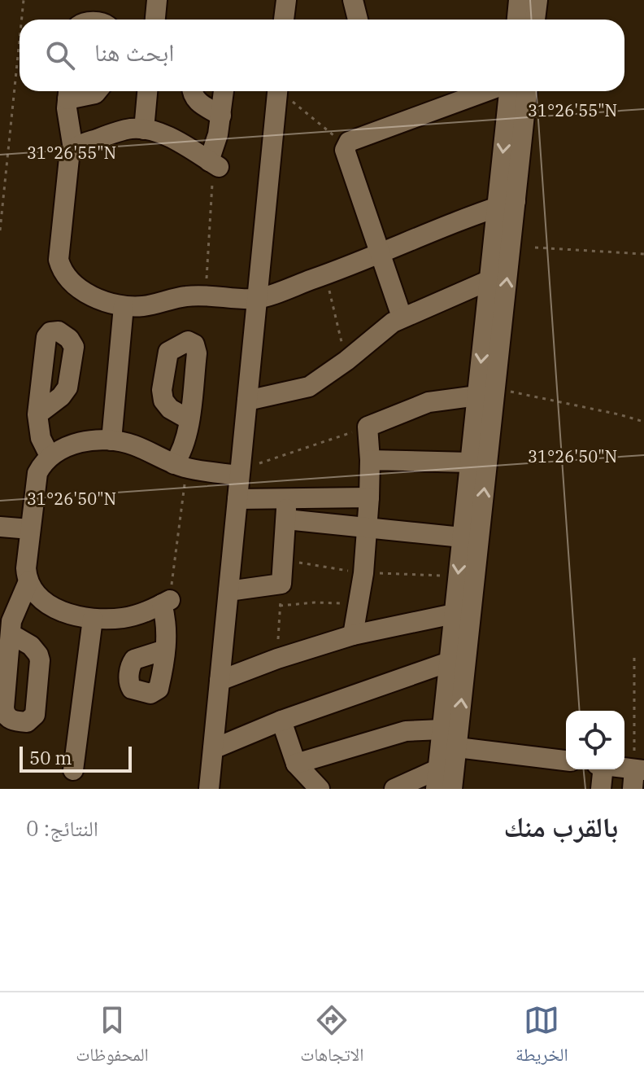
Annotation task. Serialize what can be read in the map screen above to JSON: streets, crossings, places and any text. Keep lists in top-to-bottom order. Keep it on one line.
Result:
{"scale_bar":"50 m","page":{"search":"ابحث هنا","scale":"50 m","heading":["بالقرب منك","النتائج: 0"],"nav":["الخريطة","الاتجاهات","المحفوظات"]},"coordinates":["31°26'55\"N","31°26'50\"N"]}
